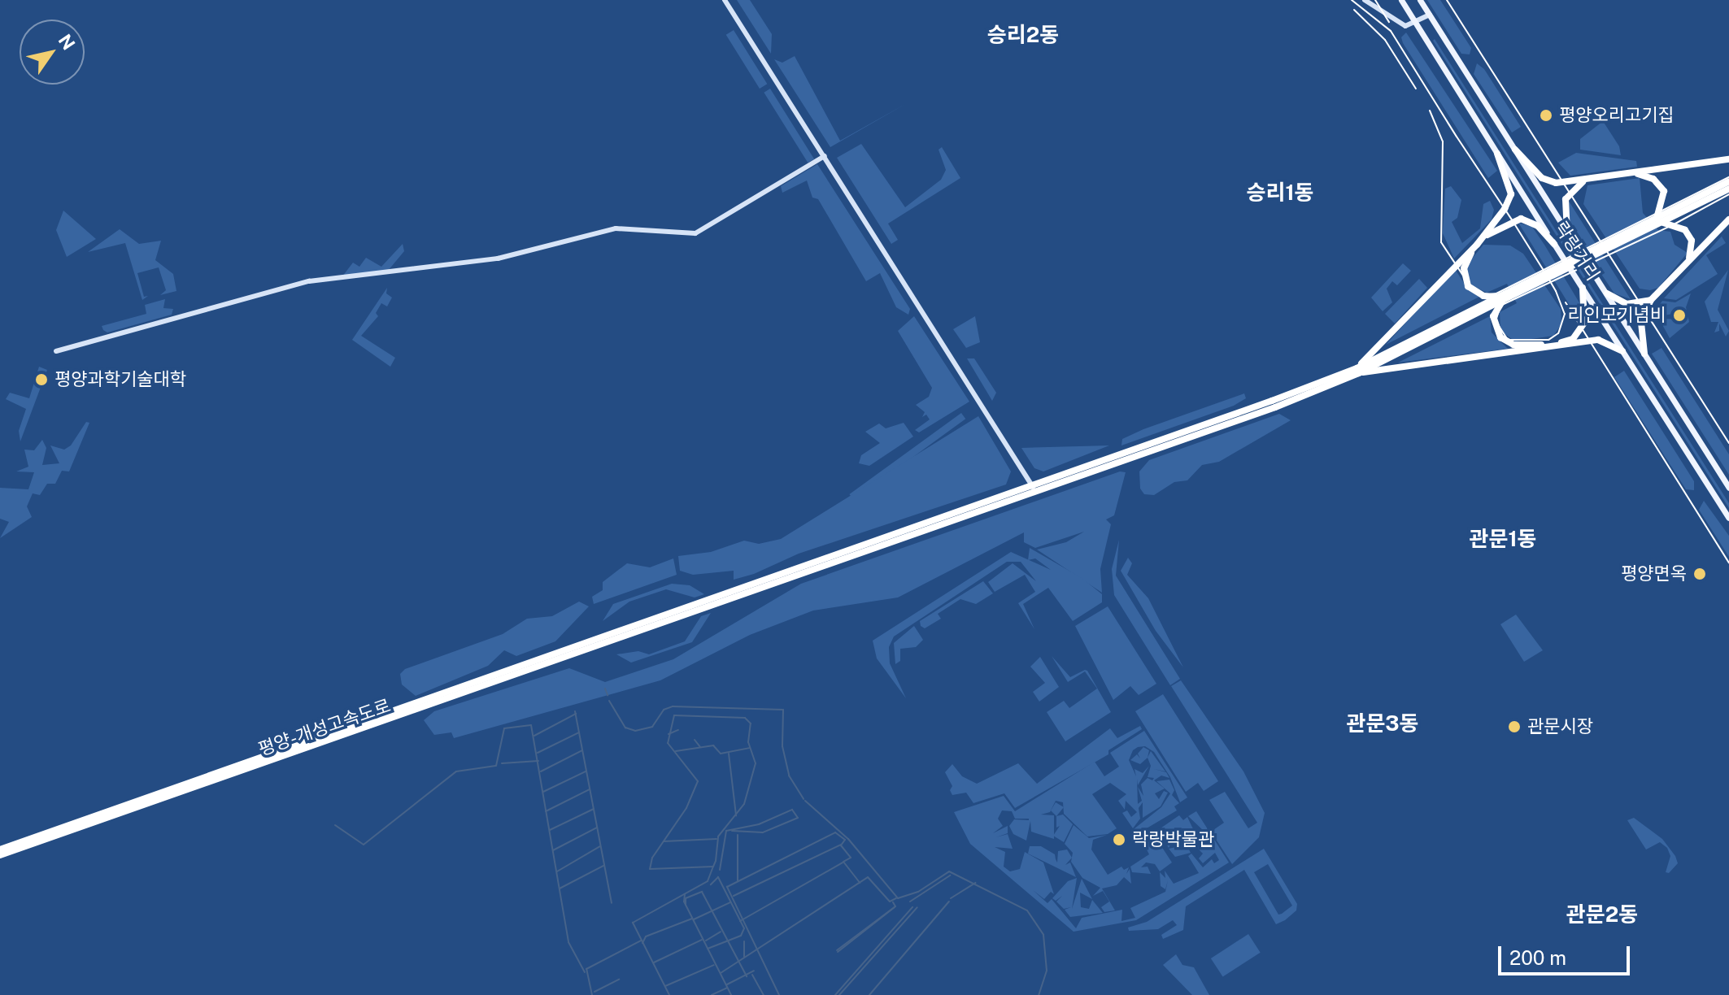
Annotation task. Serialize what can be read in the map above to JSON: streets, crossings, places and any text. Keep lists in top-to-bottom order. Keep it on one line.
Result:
{"streets":{"highway":["평양-개성고속도로"],"main road":["락랑거리"]},"districts":["승리2동","승리1동","관문1동","관문3동","관문2동"],"places":["평양오리고기집","리인모기념비","평양과학기술대학","평양면옥","관문시장","락랑박물관"],"scale_bar":"200 m","north":"top right"}
